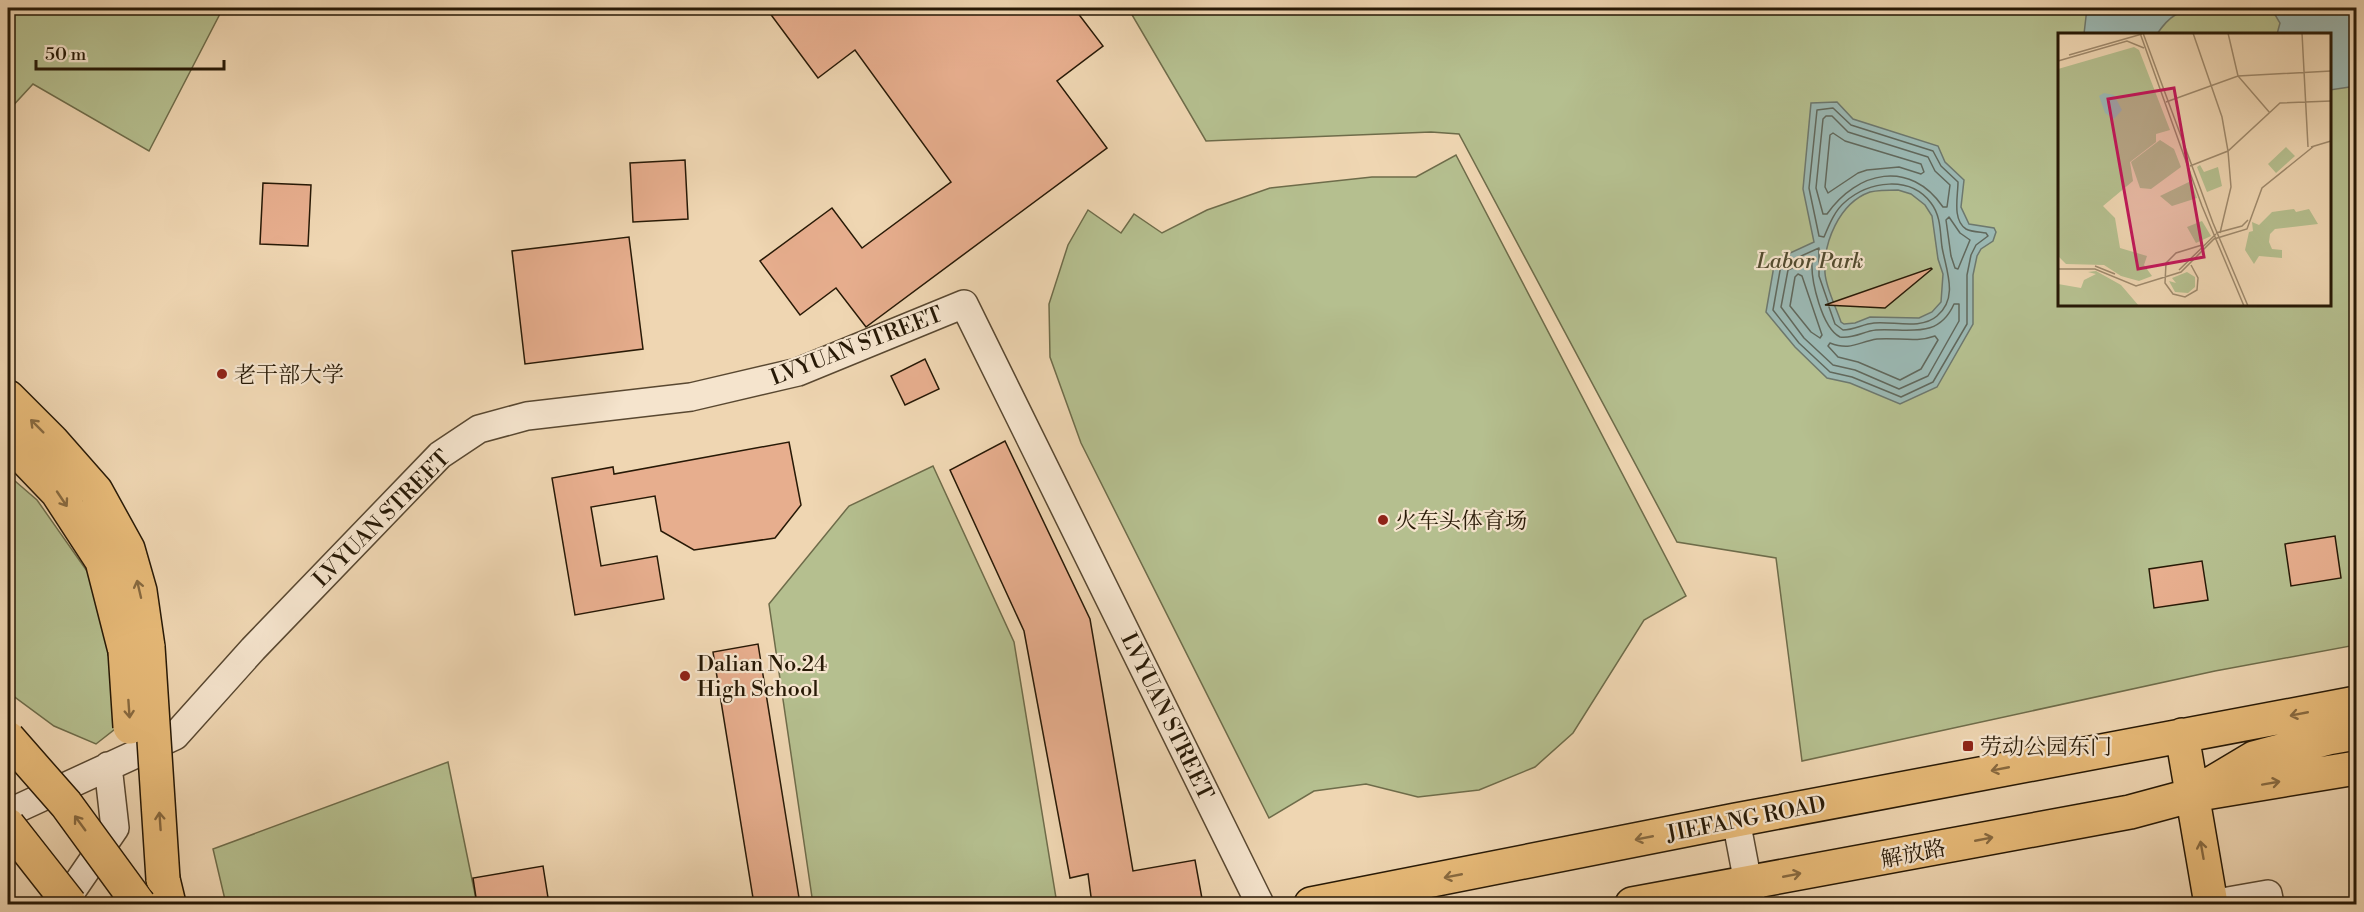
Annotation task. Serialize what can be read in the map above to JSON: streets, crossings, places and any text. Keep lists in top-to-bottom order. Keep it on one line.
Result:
{"streets":{"main road":["JIEFANG ROAD","解放路"],"street":["LVYUAN STREET"]},"one_way":["JIEFANG ROAD","解放路"],"parks":["Labor Park"],"places":{"other":["老干部大学","火车头体育场","Dalian No.24 High School"],"transit":["劳动公园东门"]},"scale_bar":"50 m"}
